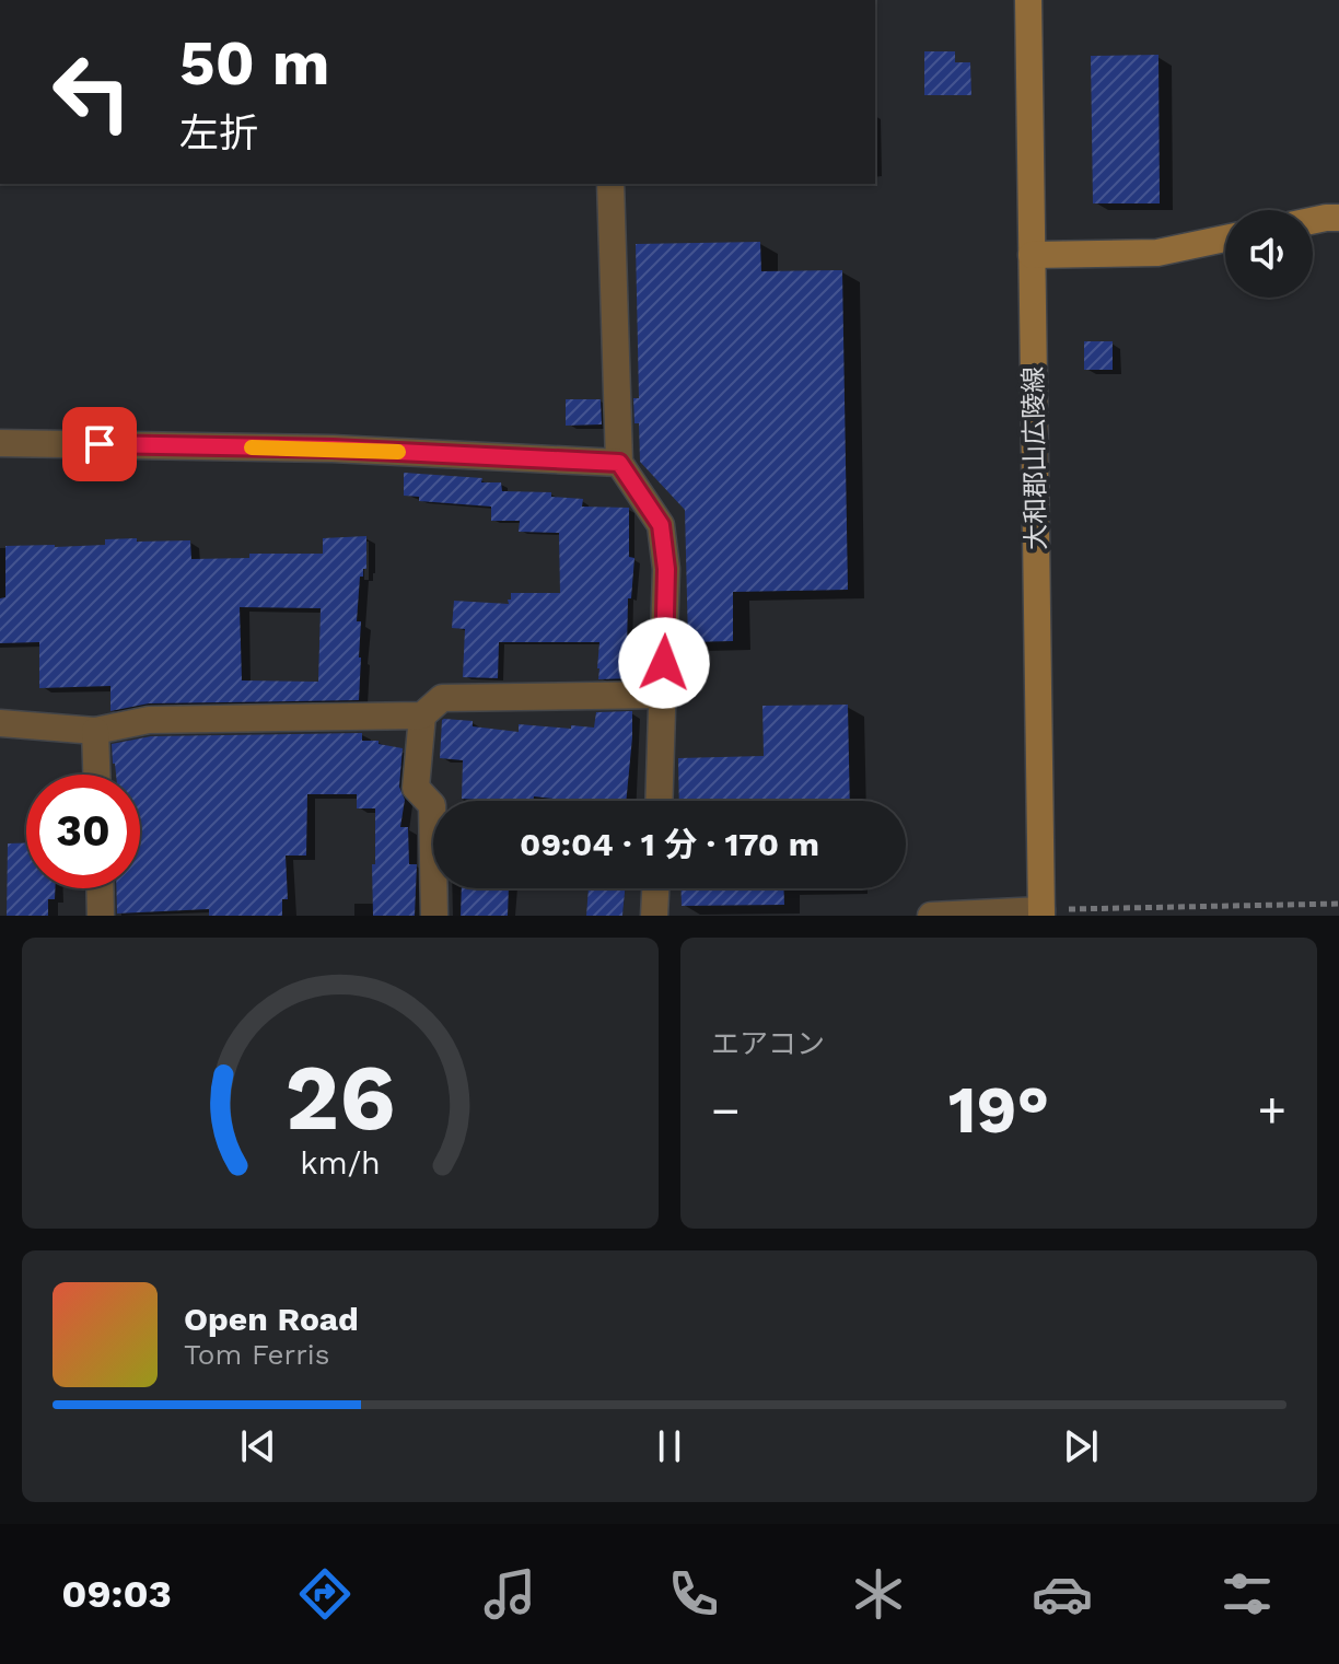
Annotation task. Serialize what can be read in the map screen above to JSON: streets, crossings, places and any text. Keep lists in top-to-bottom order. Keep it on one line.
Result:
{"streets":{"main road":["大和郡山広陵線"]},"page":{"turn":["50 m","左折"],"limit":"30","trip":"09:04 · 1 分 · 170 m","tile":"エアコン","heat":["−","19°","+"],"song":["Open Road","Tom Ferris"],"tabs":"09:03","gauge":["26","km/h"]}}
